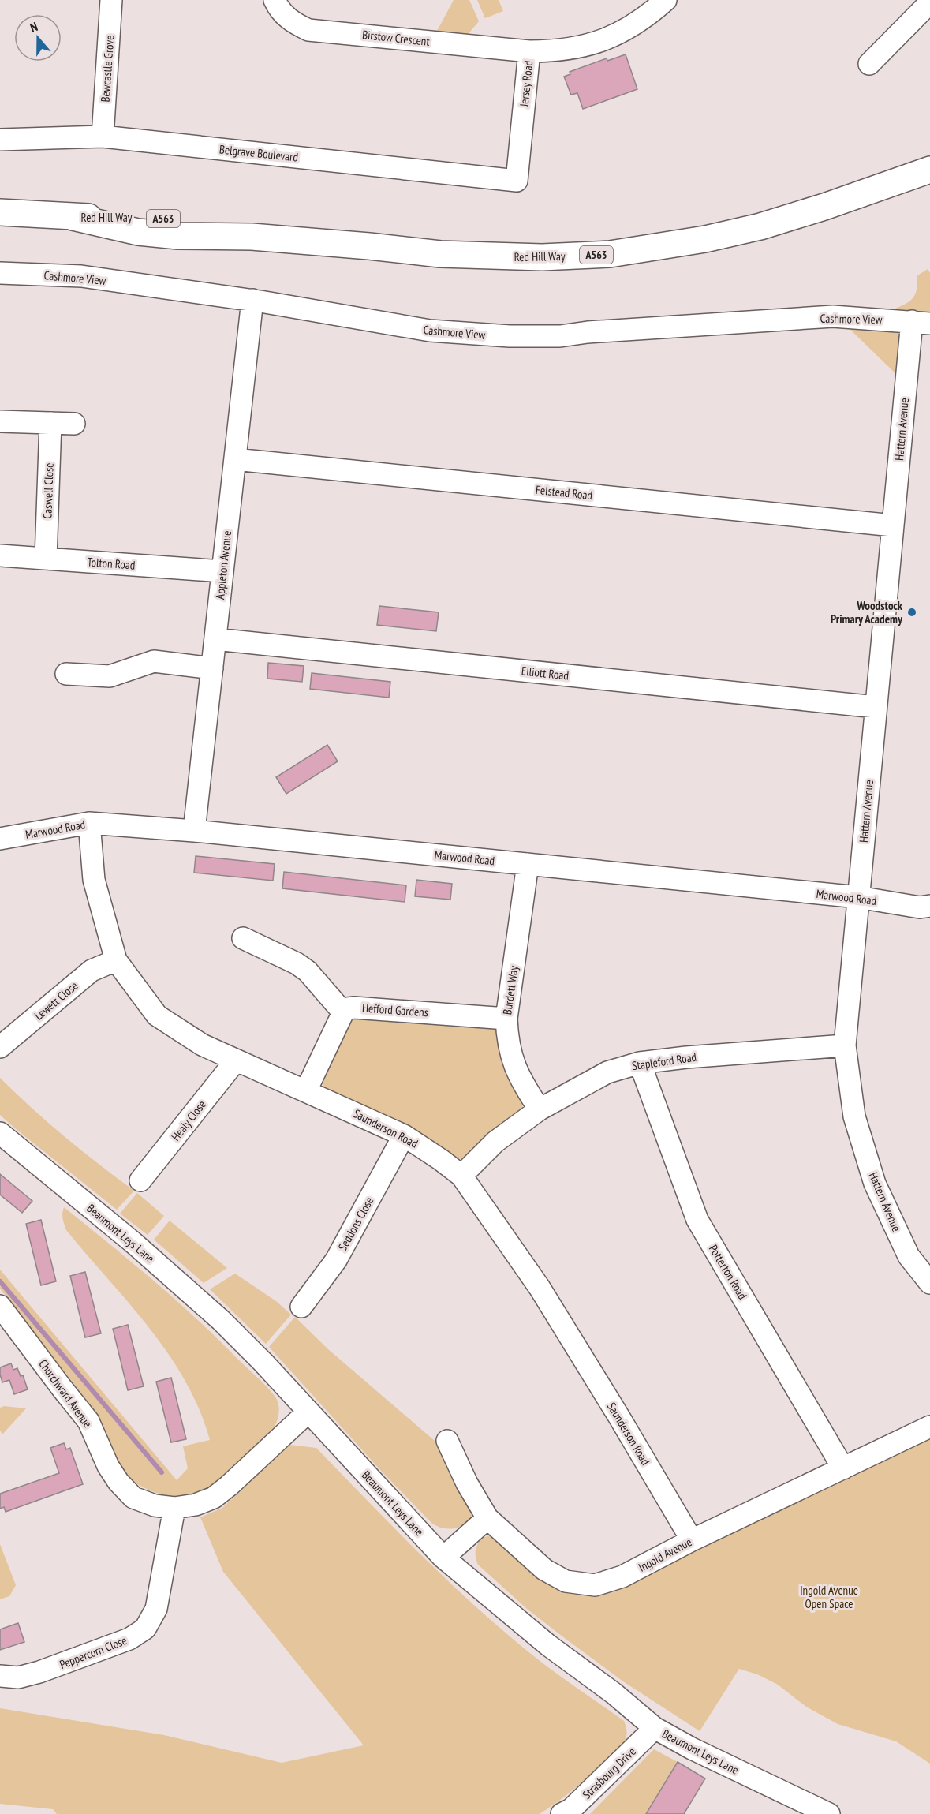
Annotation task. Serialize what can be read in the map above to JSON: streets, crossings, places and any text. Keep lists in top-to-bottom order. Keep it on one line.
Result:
{"streets":{"highway":["Red Hill Way","A563"],"street":["Birstow Crescent","Bewcastle Grove","Jersey Road","Belgrave Boulevard","Cashmore View","Hattern Avenue","Caswell Close","Felstead Road","Tolton Road","Appleton Avenue","Elliott Road","Marwood Road","Burdett Way","Lewett Close","Hefford Gardens","Stapleford Road","Healy Close","Saunderson Road","Seddons Close","Beaumont Leys Lane","Potterton Road","Churchward Avenue","Ingold Avenue","Peppercorn Close","Strasbourg Drive"]},"crossings":[["Birstow Crescent","Jersey Road"],["Bewcastle Grove","Belgrave Boulevard"],["Jersey Road","Belgrave Boulevard"],["Cashmore View","Hattern Avenue"],["Cashmore View","Appleton Avenue"],["Hattern Avenue","Felstead Road"],["Hattern Avenue","Elliott Road"],["Hattern Avenue","Marwood Road"],["Hattern Avenue","Stapleford Road"],["Caswell Close","Tolton Road"],["Felstead Road","Appleton Avenue"],["Tolton Road","Appleton Avenue"],["Appleton Avenue","Elliott Road"],["Appleton Avenue","Marwood Road"],["Marwood Road","Burdett Way"],["Marwood Road","Saunderson Road"],["Burdett Way","Hefford Gardens"],["Burdett Way","Stapleford Road"],["Lewett Close","Saunderson Road"],["Stapleford Road","Saunderson Road"],["Stapleford Road","Potterton Road"],["Healy Close","Saunderson Road"],["Saunderson Road","Seddons Close"],["Saunderson Road","Ingold Avenue"],["Beaumont Leys Lane","Churchward Avenue"],["Beaumont Leys Lane","Strasbourg Drive"],["Potterton Road","Ingold Avenue"],["Churchward Avenue","Peppercorn Close"]],"parks":["Ingold Avenue Open Space"],"places":["Woodstock Primary Academy"],"north":"top"}
